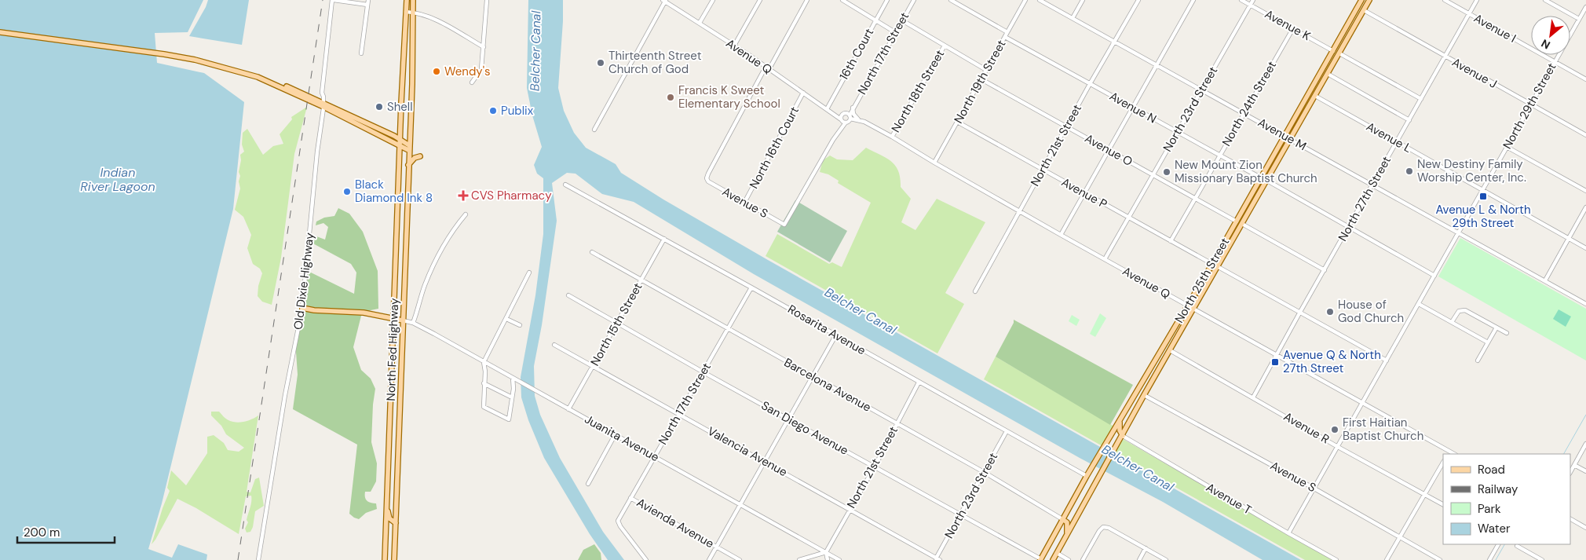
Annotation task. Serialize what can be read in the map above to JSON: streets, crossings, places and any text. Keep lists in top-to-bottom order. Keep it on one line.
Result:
{"streets":{"main road":["North 25th Street","North Fed Highway"],"street":["Avenue K","Avenue I","North 17th Street","16th Court","Avenue Q","Avenue J","North 19th Street","North 18th Street","North 24th Street","North 29th Street","Avenue N","North 23rd Street","Avenue M","Avenue L","North 21st Street","North 16th Court","Avenue O","Avenue P","North 27th Street","Avenue S","Old Dixie Highway","North 15th Street","Rosarita Avenue","Barcelona Avenue","San Diego Avenue","Avenue R","Juanita Avenue","Valencia Avenue","Avenue T","Avienda Avenue"]},"crossings":[["Avenue K","North 24th Street"],["Avenue K","North 23rd Street"],["Avenue K","North 25th Street"],["Avenue I","North 29th Street"],["Avenue I","North 27th Street"],["North 17th Street","Avenue Q"],["North 17th Street","Avenue S"],["North 17th Street","Rosarita Avenue"],["North 17th Street","Barcelona Avenue"],["North 17th Street","San Diego Avenue"],["North 17th Street","Juanita Avenue"],["North 17th Street","Valencia Avenue"],["North 17th Street","Avienda Avenue"],["16th Court","Avenue Q"],["Avenue Q","North 19th Street"],["Avenue Q","North 18th Street"],["Avenue Q","North 29th Street"],["Avenue Q","North 23rd Street"],["Avenue Q","North 21st Street"],["Avenue Q","North 16th Court"],["Avenue Q","North 27th Street"],["Avenue Q","Avenue S"],["Avenue Q","North 25th Street"],["Avenue J","North 29th Street"],["Avenue J","North 27th Street"],["Avenue J","North 25th Street"],["North 19th Street","Avenue N"],["North 19th Street","Avenue O"],["North 19th Street","Avenue P"],["North 24th Street","Avenue N"],["North 24th Street","Avenue M"],["North 24th Street","Avenue O"],["North 24th Street","Avenue P"],["North 29th Street","Avenue M"],["North 29th Street","Avenue L"],["North 29th Street","Avenue S"],["North 29th Street","Avenue R"],["North 29th Street","Avenue T"],["Avenue N","North 23rd Street"],["Avenue N","North 21st Street"],["Avenue N","North 25th Street"],["North 23rd Street","Avenue M"],["North 23rd Street","Avenue O"],["North 23rd Street","Avenue P"],["North 23rd Street","Rosarita Avenue"],["North 23rd Street","Barcelona Avenue"],["North 23rd Street","San Diego Avenue"],["North 23rd Street","Valencia Avenue"],["Avenue M","North 21st Street"],["Avenue M","North 27th Street"],["Avenue M","North 25th Street"],["Avenue L","North 27th Street"],["Avenue L","North 25th Street"],["North 21st Street","Avenue O"],["North 21st Street","Avenue P"],["North 21st Street","Rosarita Avenue"],["North 21st Street","Barcelona Avenue"],["North 21st Street","San Diego Avenue"],["North 21st Street","Juanita Avenue"],["North 21st Street","Valencia Avenue"],["North 16th Court","Avenue S"],["Avenue O","North 25th Street"],["Avenue P","North 25th Street"],["North 27th Street","Avenue R"],["Avenue S","North 25th Street"],["North 25th Street","Rosarita Avenue"],["North 25th Street","Barcelona Avenue"],["North 25th Street","San Diego Avenue"],["North 25th Street","Avenue R"],["North 25th Street","Avenue T"],["North 15th Street","Rosarita Avenue"],["North 15th Street","Barcelona Avenue"],["North 15th Street","San Diego Avenue"],["North 15th Street","Juanita Avenue"],["North 15th Street","Valencia Avenue"],["North Fed Highway","Juanita Avenue"]],"water":["Belcher Canal","Indian River Lagoon"],"places":{"other":["Thirteenth Street Church of God","Wendy's","Francis K Sweet Elementary School","Shell","Publix","New Destiny Family Worship Center, Inc.","New Mount Zion Missionary Baptist Church","Black Diamond Ink 8","House of God Church","First Haitian Baptist Church"],"health":["CVS Pharmacy"],"transit":["Avenue L & North 29th Street","Avenue Q & North 27th Street"]},"legend":["Road","Railway","Park","Water"],"scale_bar":"200 m","north":"bottom left"}
